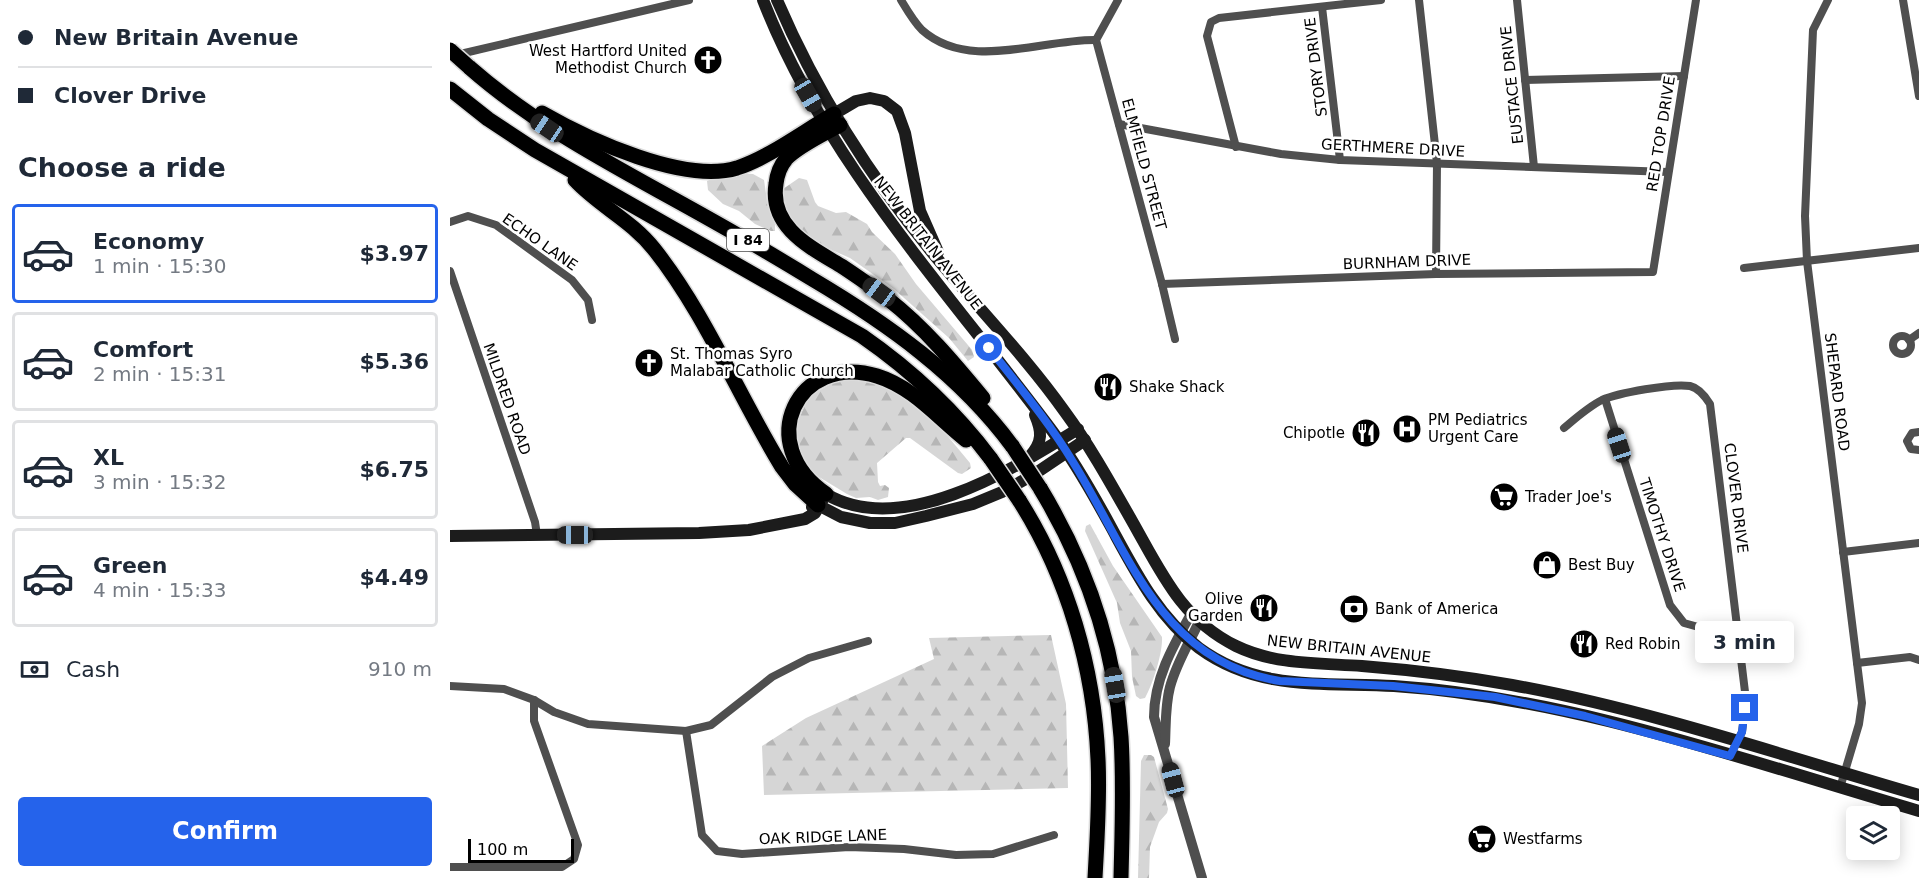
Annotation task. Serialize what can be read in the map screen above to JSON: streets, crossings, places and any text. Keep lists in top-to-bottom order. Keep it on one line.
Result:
{"streets":{"highway":["I 84"],"main road":["NEW BRITAIN AVENUE"],"street":["STORY DRIVE","EUSTACE DRIVE","RED TOP DRIVE","GERTHMERE DRIVE","ELMFIELD STREET","ECHO LANE","BURNHAM DRIVE","SHEPARD ROAD","MILDRED ROAD","CLOVER DRIVE","TIMOTHY DRIVE","OAK RIDGE LANE"]},"crossings":[["STORY DRIVE","GERTHMERE DRIVE"],["EUSTACE DRIVE","GERTHMERE DRIVE"],["RED TOP DRIVE","GERTHMERE DRIVE"],["RED TOP DRIVE","BURNHAM DRIVE"],["GERTHMERE DRIVE","ELMFIELD STREET"],["ELMFIELD STREET","BURNHAM DRIVE"],["NEW BRITAIN AVENUE","SHEPARD ROAD"],["NEW BRITAIN AVENUE","CLOVER DRIVE"],["CLOVER DRIVE","TIMOTHY DRIVE"]],"places":{"church":["West Hartford United Methodist Church","St. Thomas Syro Malabar Catholic Church"],"restaurant":["Shake Shack","Chipotle","Olive Garden","Red Robin"],"hospital":["PM Pediatrics Urgent Care"],"supermarket":["Trader Joe's","Westfarms"],"shop":["Best Buy"],"bank":["Bank of America"]},"scale_bar":"100 m","page":{"banner":["New Britain Avenue","Clover Drive"],"heading":"Choose a ride","list":[{"name":"Economy","note":"1 min · 15:30","value":"$3.97"},{"name":"Comfort","note":"2 min · 15:31","value":"$5.36"},{"name":"XL","note":"3 min · 15:32","value":"$6.75"},{"name":"Green","note":"4 min · 15:33","value":"$4.49"}],"bubble":"3 min","pay":["Cash","910 m"],"buttons":"Confirm","scale":"100 m"}}
